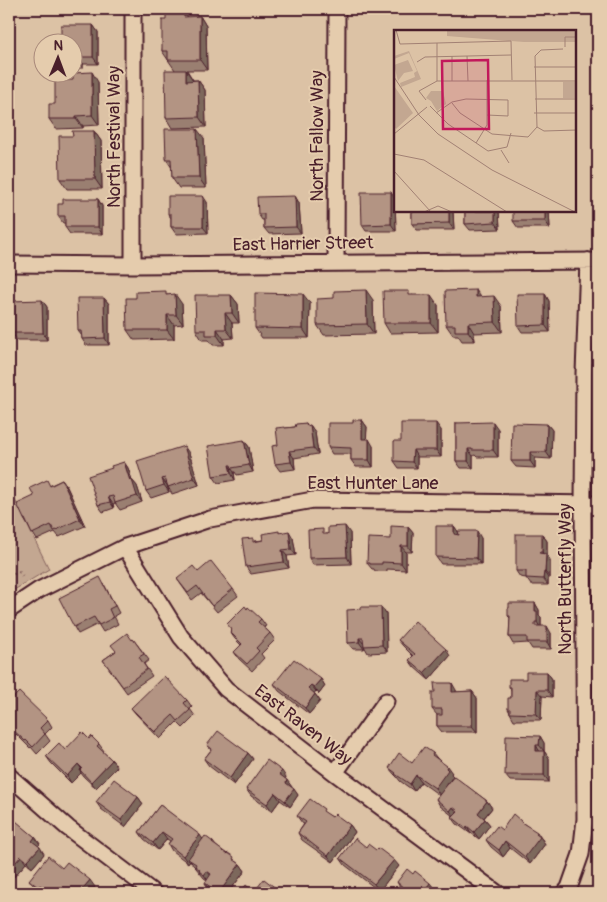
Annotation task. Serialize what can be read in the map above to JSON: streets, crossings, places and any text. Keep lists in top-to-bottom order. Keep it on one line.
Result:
{"streets":{"street":["North Fallow Way","North Festival Way","East Harrier Street","East Hunter Lane","North Butterfly Way","East Raven Way"]},"crossings":[["North Fallow Way","East Harrier Street"],["North Festival Way","East Harrier Street"],["East Harrier Street","North Butterfly Way"],["East Hunter Lane","North Butterfly Way"],["East Hunter Lane","East Raven Way"]],"north":"top"}
